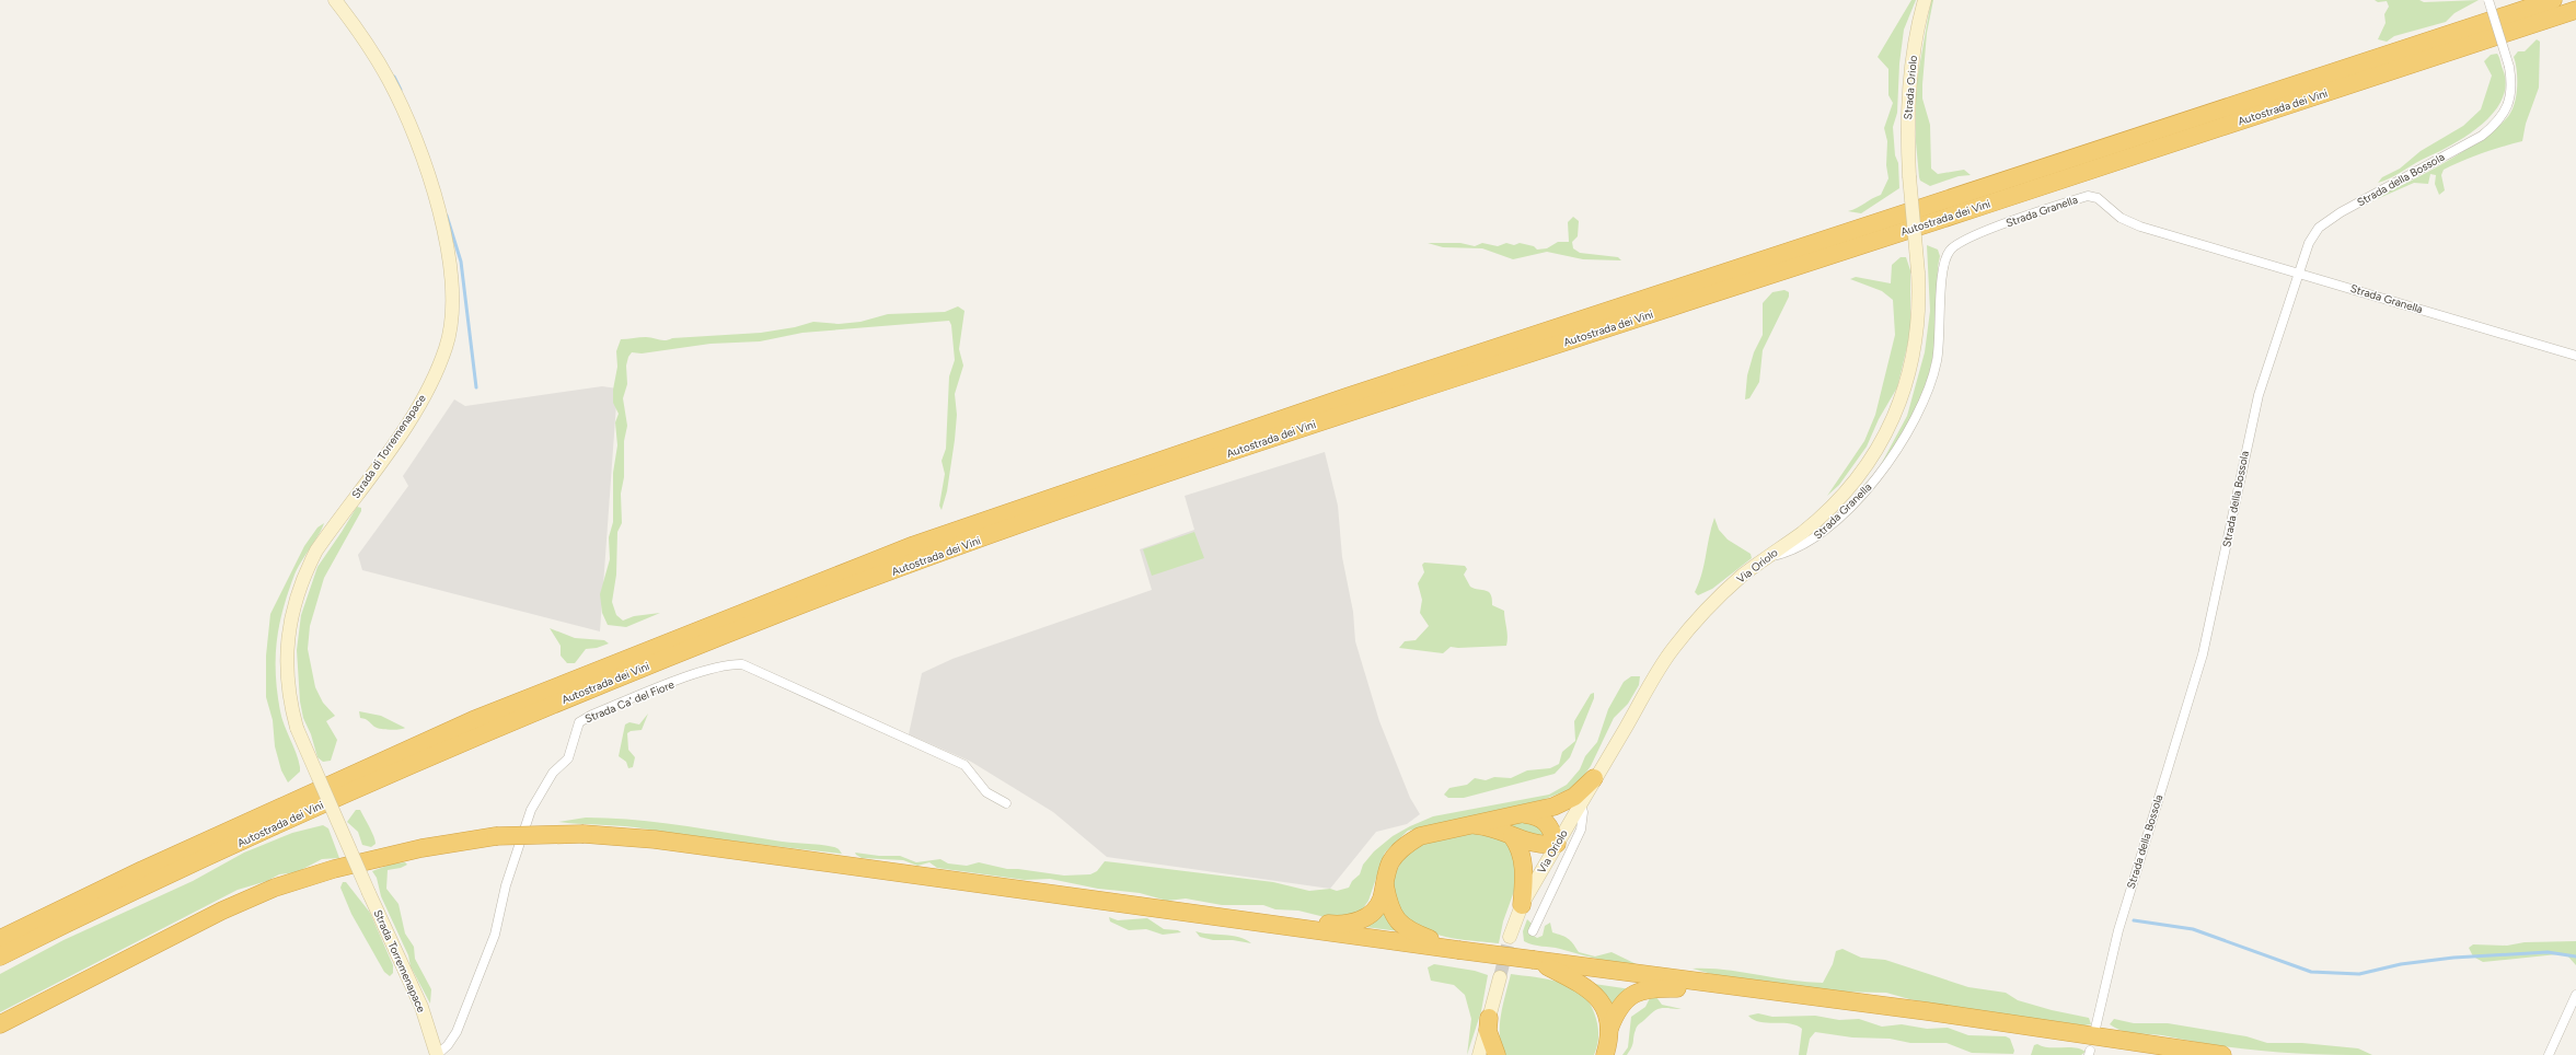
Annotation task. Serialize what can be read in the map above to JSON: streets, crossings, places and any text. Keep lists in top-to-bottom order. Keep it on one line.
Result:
{"streets":{"highway":["Autostrada dei Vini"],"street":["Strada Oriolo","Strada della Bossola","Strada Granella","Strada di Torremenapace","Via Oriolo","Strada Ca' del Fiore","Strada Torremenapace"]},"crossings":[["Strada Oriolo","Via Oriolo"],["Strada della Bossola","Strada Granella"],["Strada Granella","Via Oriolo"],["Strada di Torremenapace","Strada Torremenapace"],["Strada Ca' del Fiore","Strada Torremenapace"]]}
